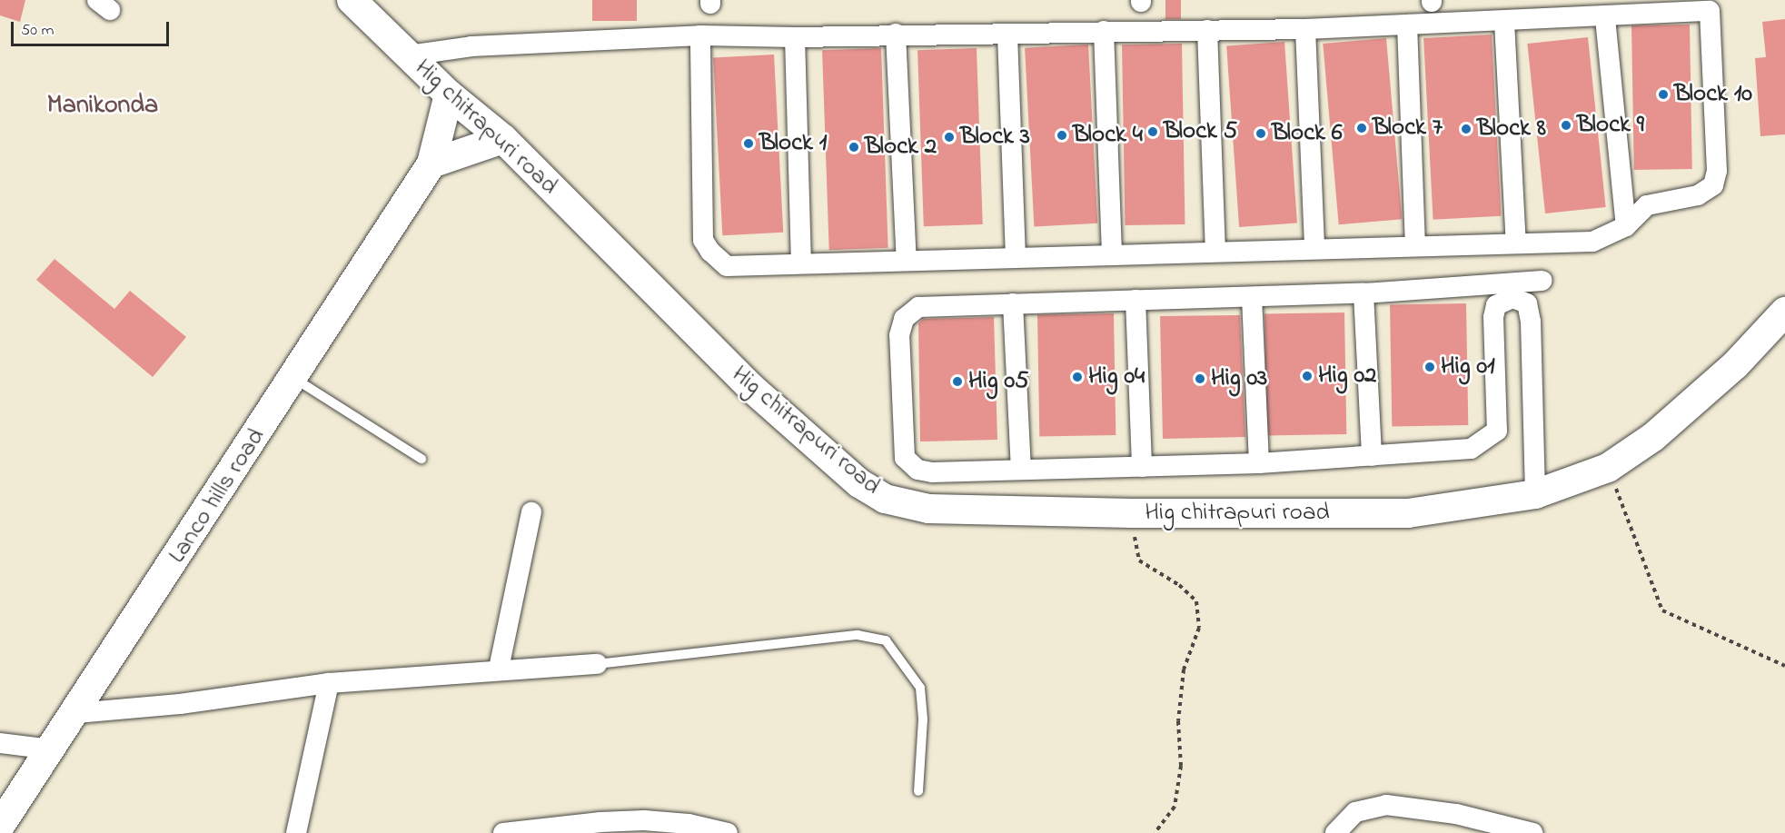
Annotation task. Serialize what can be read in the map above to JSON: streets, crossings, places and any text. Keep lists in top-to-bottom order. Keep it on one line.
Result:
{"streets":{"street":["Hig chitrapuri road","Lanco hills road"]},"crossings":[["Hig chitrapuri road","Lanco hills road"]],"districts":["Manikonda"],"places":["Block 10","Block 9","Block 7","Block 8","Block 5","Block 6","Block 4","Block 3","Block 1","Block 2","Hig 01","Hig 02","Hig 04","Hig 03","Hig 05"],"scale_bar":"50 m"}
